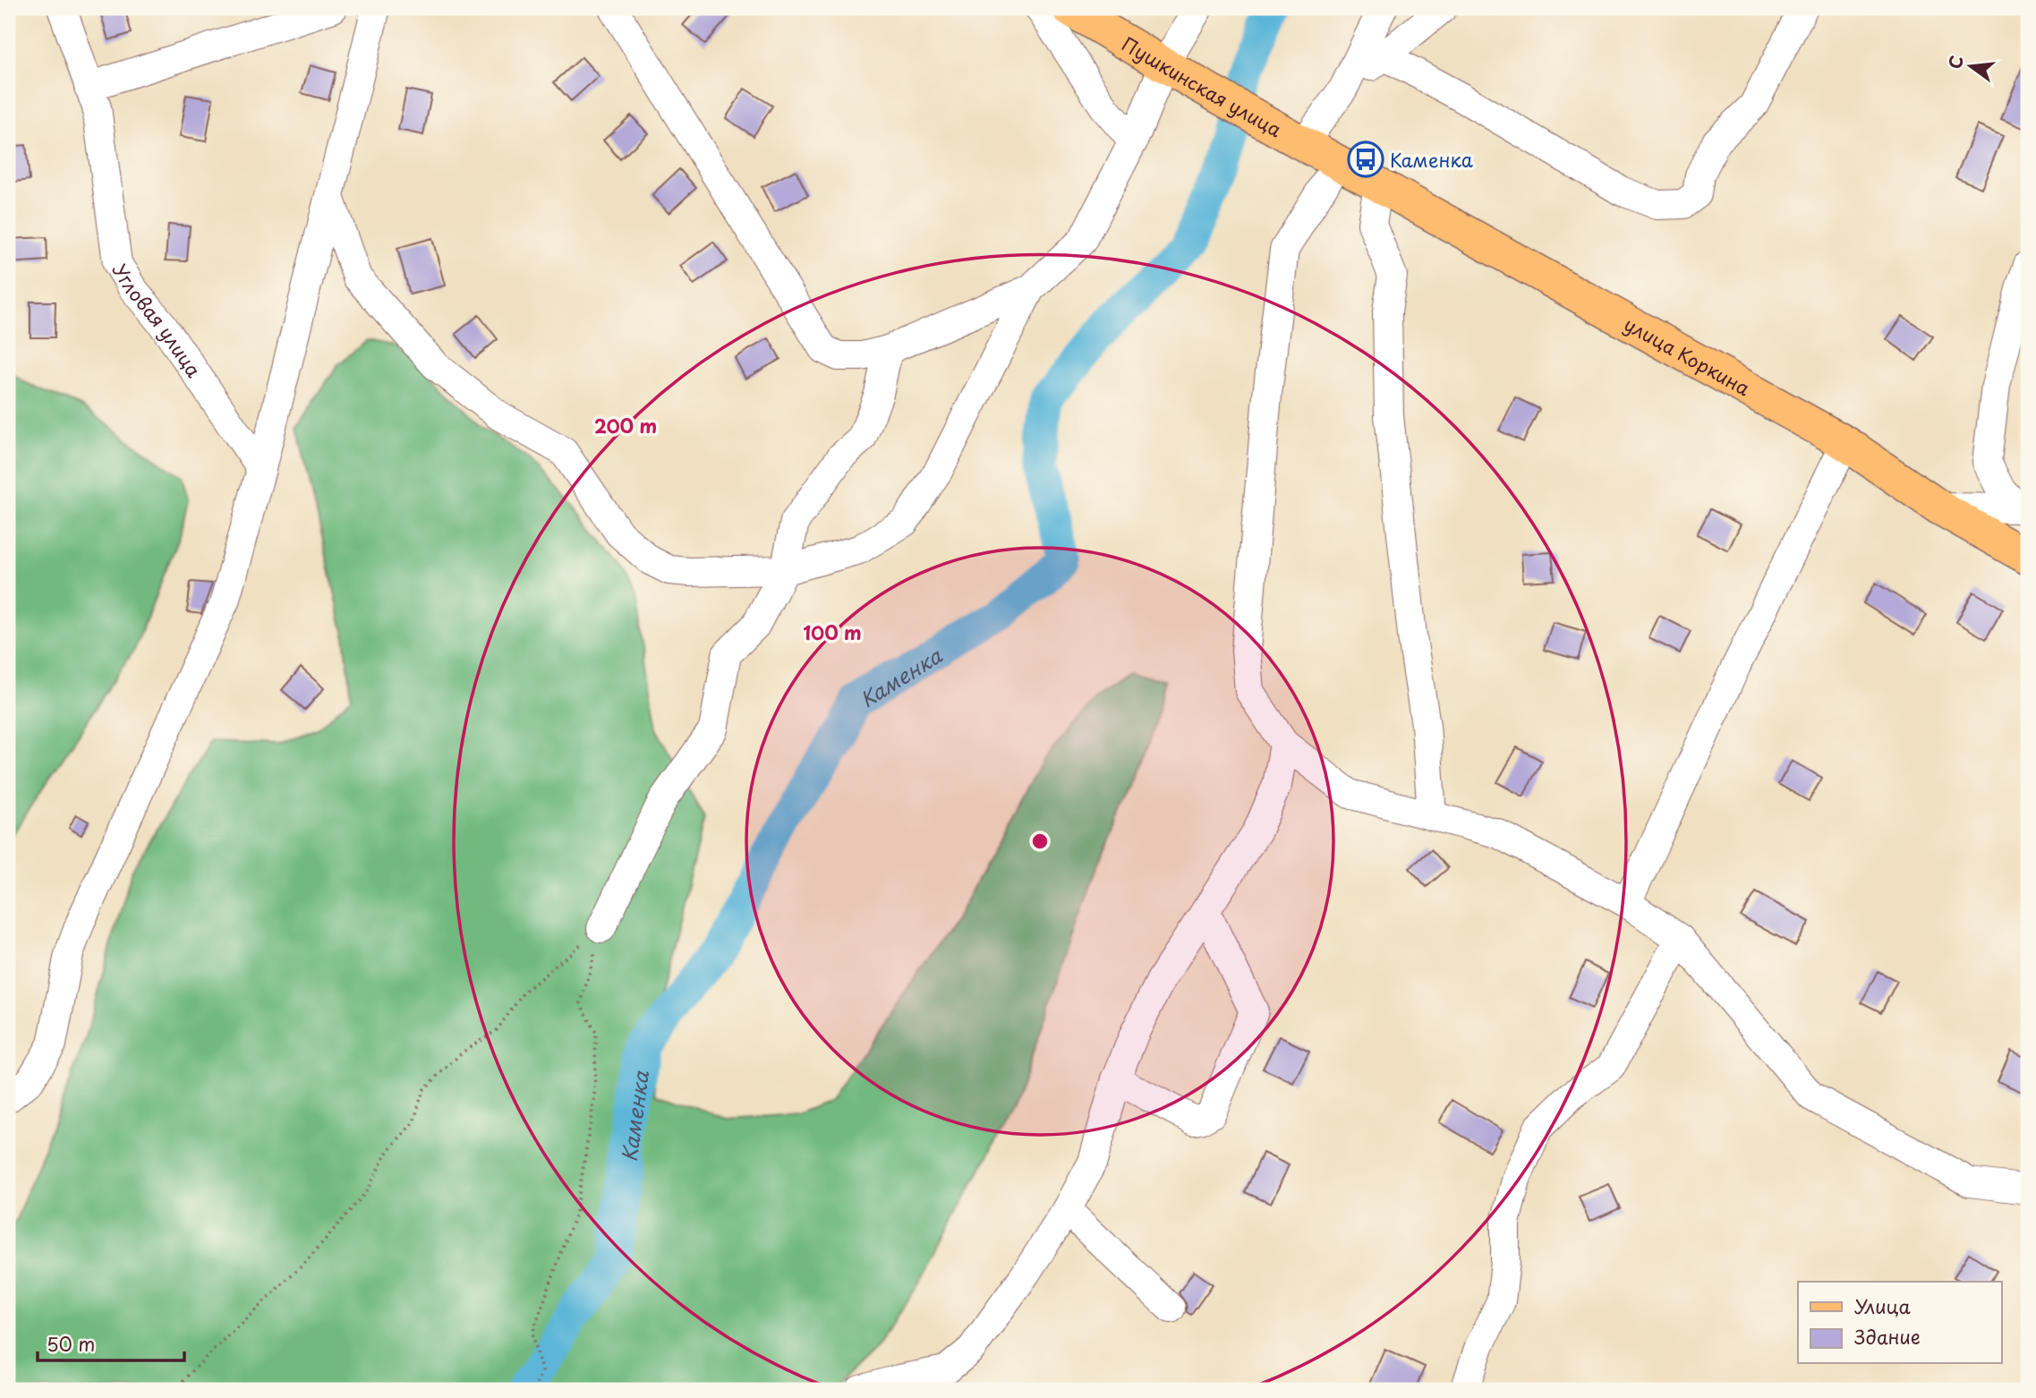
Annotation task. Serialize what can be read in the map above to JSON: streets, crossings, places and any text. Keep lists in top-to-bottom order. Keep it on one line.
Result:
{"streets":{"main road":["Пушкинская улица","улица Коркина"],"street":["Угловая улица"]},"crossings":[["Пушкинская улица","улица Коркина"]],"water":["Каменка"],"places":{"bus stop":["Каменка"]},"legend":["Улица","Здание"],"scale_bar":"50 m","north":"left","rings":["200 m","100 m"]}
